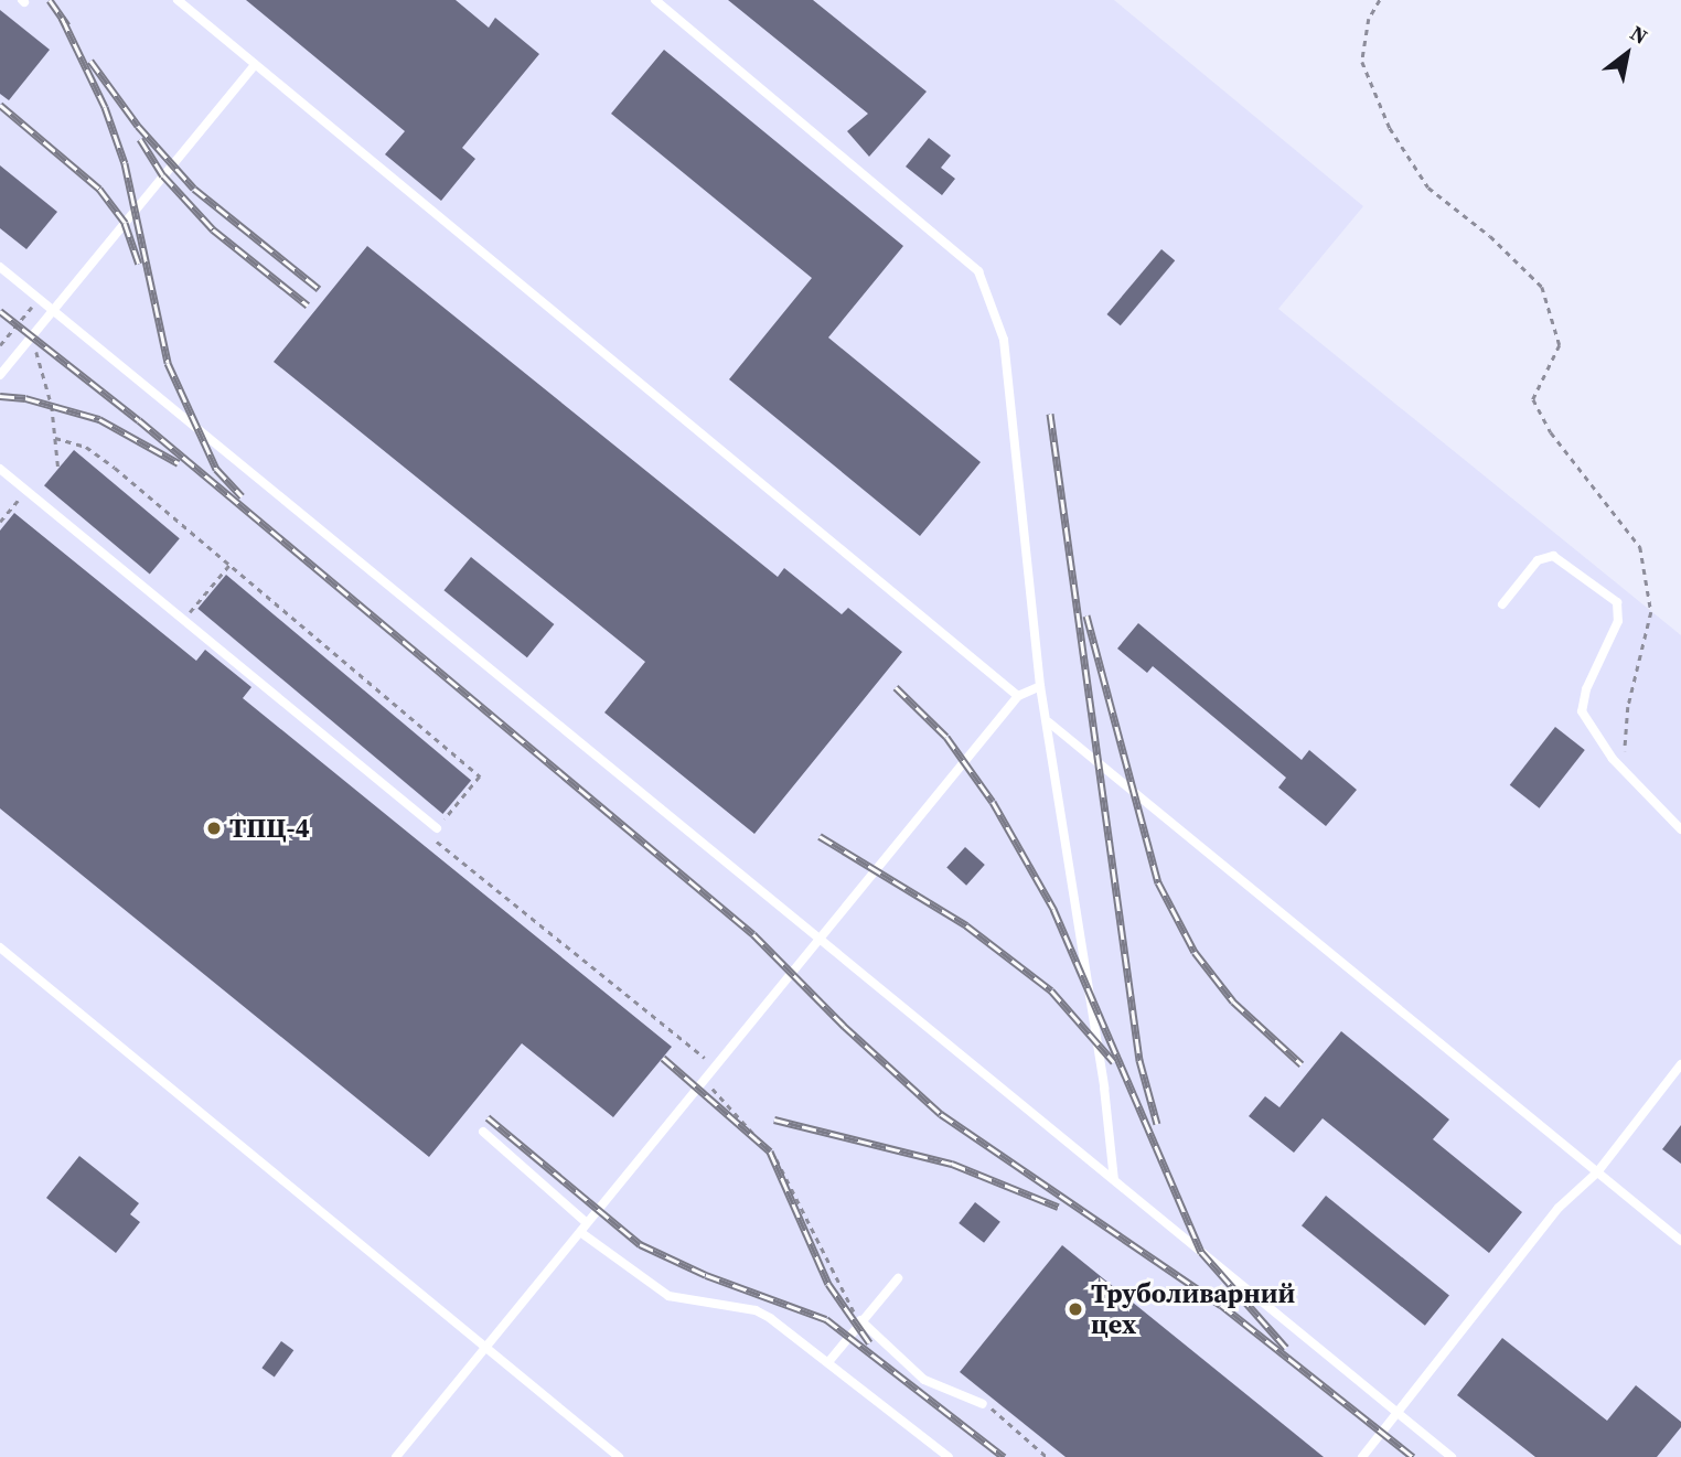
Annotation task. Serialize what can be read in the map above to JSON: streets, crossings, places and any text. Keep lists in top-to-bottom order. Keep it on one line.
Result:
{"places":["ТПЦ-4","Труболиварний цех"],"north":"top right"}
